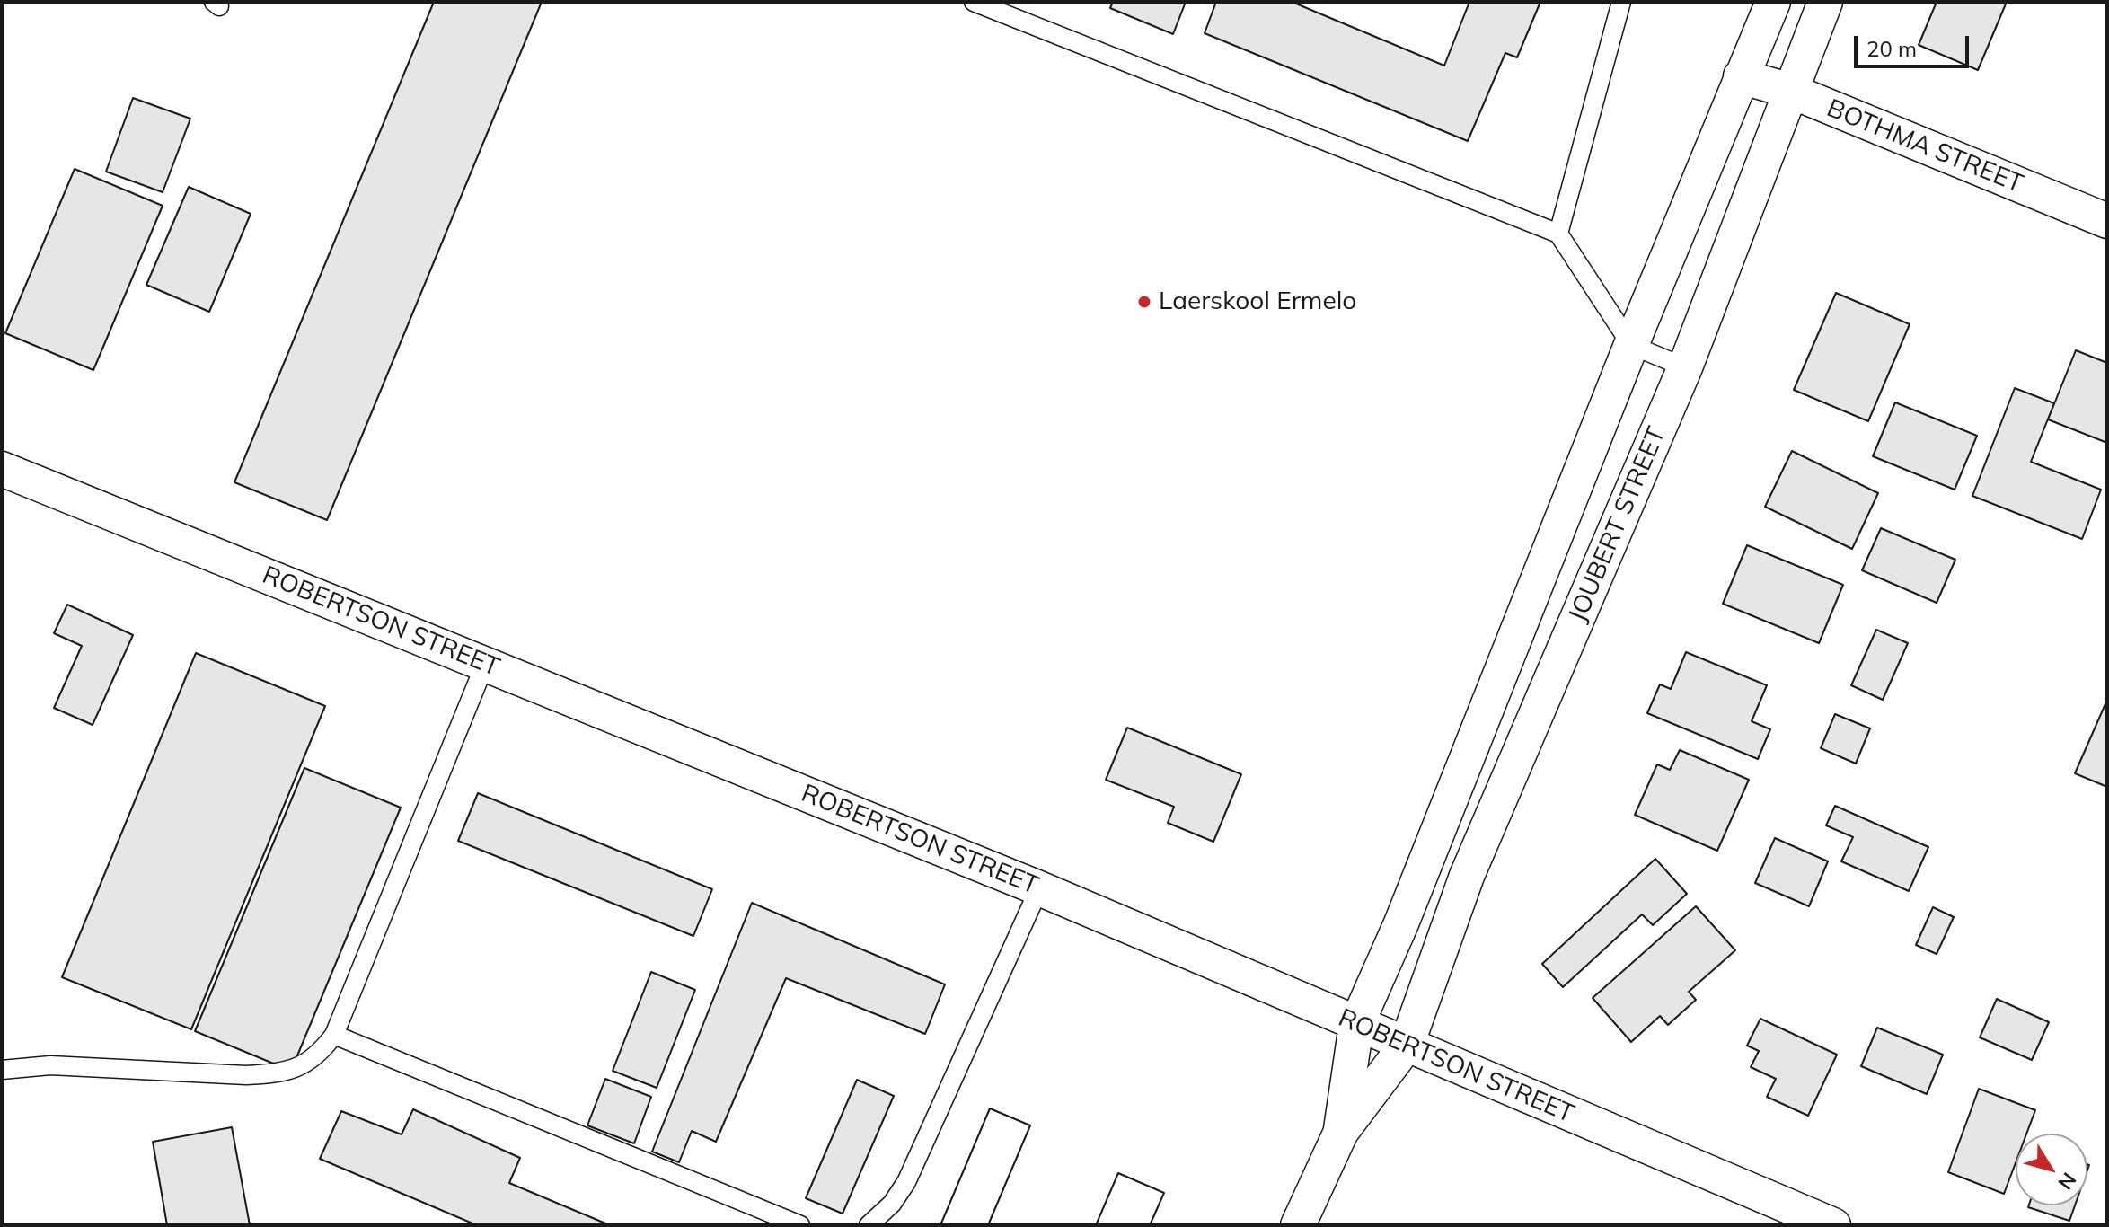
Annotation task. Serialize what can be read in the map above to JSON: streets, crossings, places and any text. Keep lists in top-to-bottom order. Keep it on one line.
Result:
{"streets":{"street":["BOTHMA STREET","JOUBERT STREET","ROBERTSON STREET"]},"crossings":[["BOTHMA STREET","JOUBERT STREET"],["JOUBERT STREET","ROBERTSON STREET"]],"places":["Laerskool Ermelo"],"scale_bar":"20 m","north":"bottom right"}
